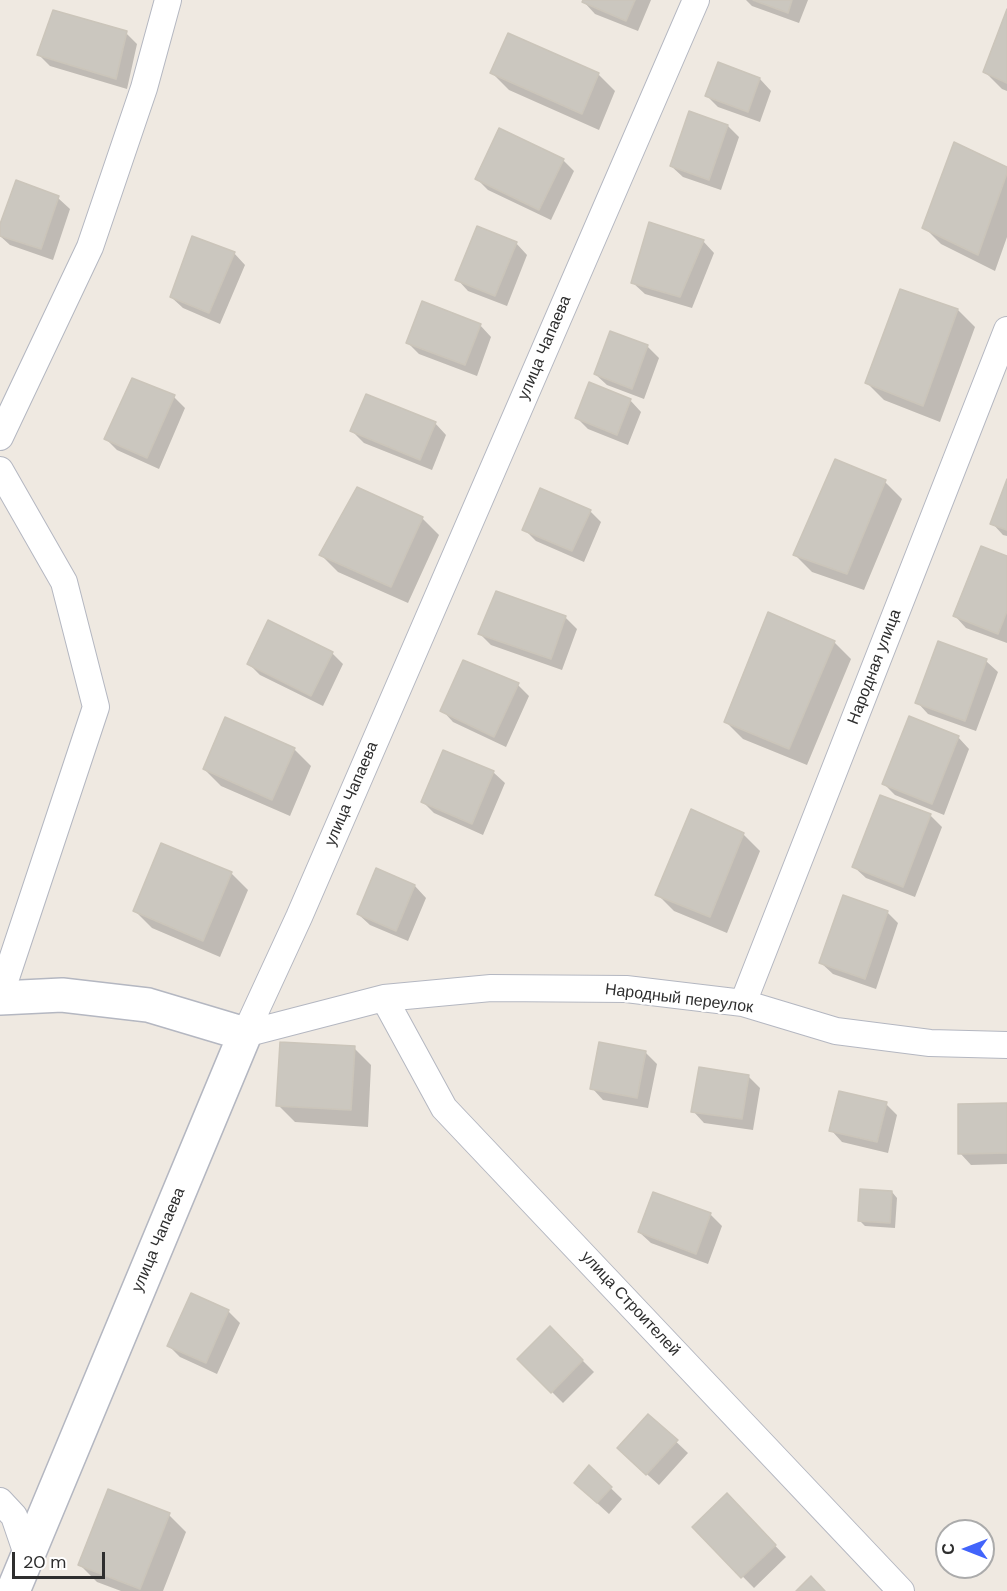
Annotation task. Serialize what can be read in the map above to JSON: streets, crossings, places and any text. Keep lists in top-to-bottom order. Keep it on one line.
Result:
{"streets":{"street":["улица Чапаева","Народная улица","Народный переулок","улица Строителей"]},"crossings":[["улица Чапаева","Народный переулок"],["Народная улица","Народный переулок"],["Народный переулок","улица Строителей"]],"scale_bar":"20 m","north":"left"}
